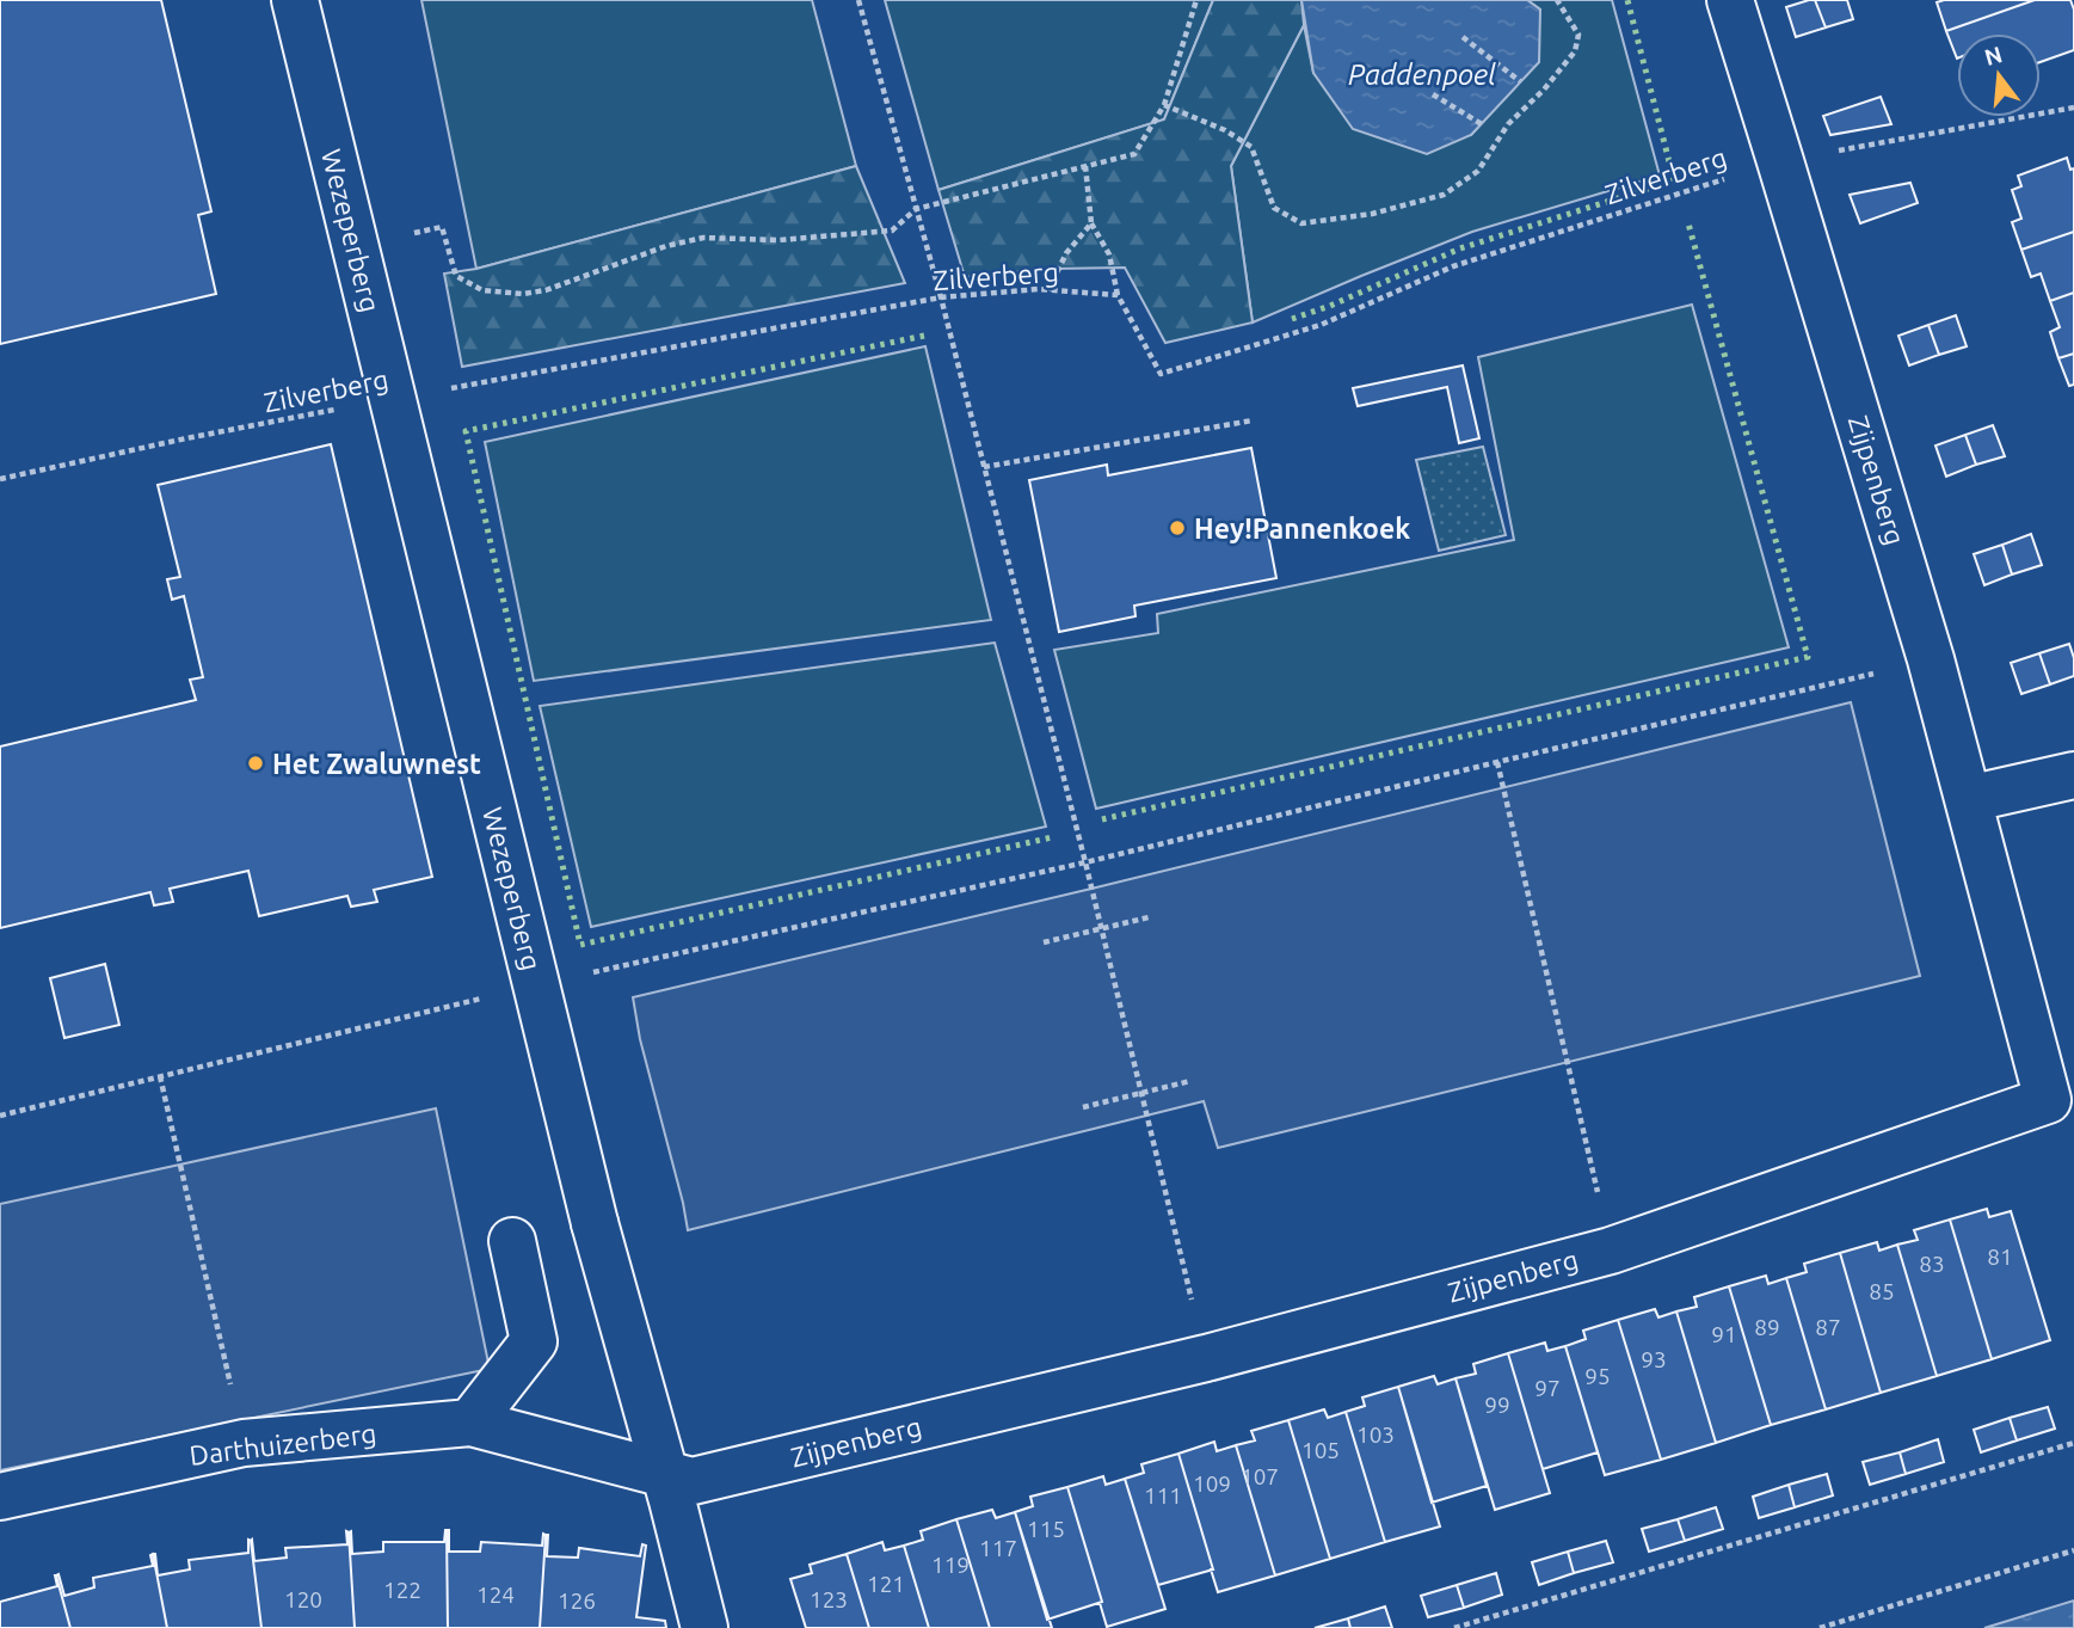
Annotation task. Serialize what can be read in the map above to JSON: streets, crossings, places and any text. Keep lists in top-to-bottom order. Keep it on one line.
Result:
{"streets":{"street":["Wezeperberg","Zijpenberg","Darthuizerberg"],"path":["Zilverberg"]},"crossings":[["Zilverberg","Wezeperberg"],["Zilverberg","Zijpenberg"],["Wezeperberg","Zijpenberg"],["Wezeperberg","Darthuizerberg"],["Zijpenberg","Darthuizerberg"]],"water":["Paddenpoel"],"places":["Hey!Pannenkoek","Het Zwaluwnest"],"house_numbers":["81","83","85","89","87","91","93","95","97","99","103","105","107","109","111","115","117","119","121","122","124","120","123","126"],"north":"top"}
